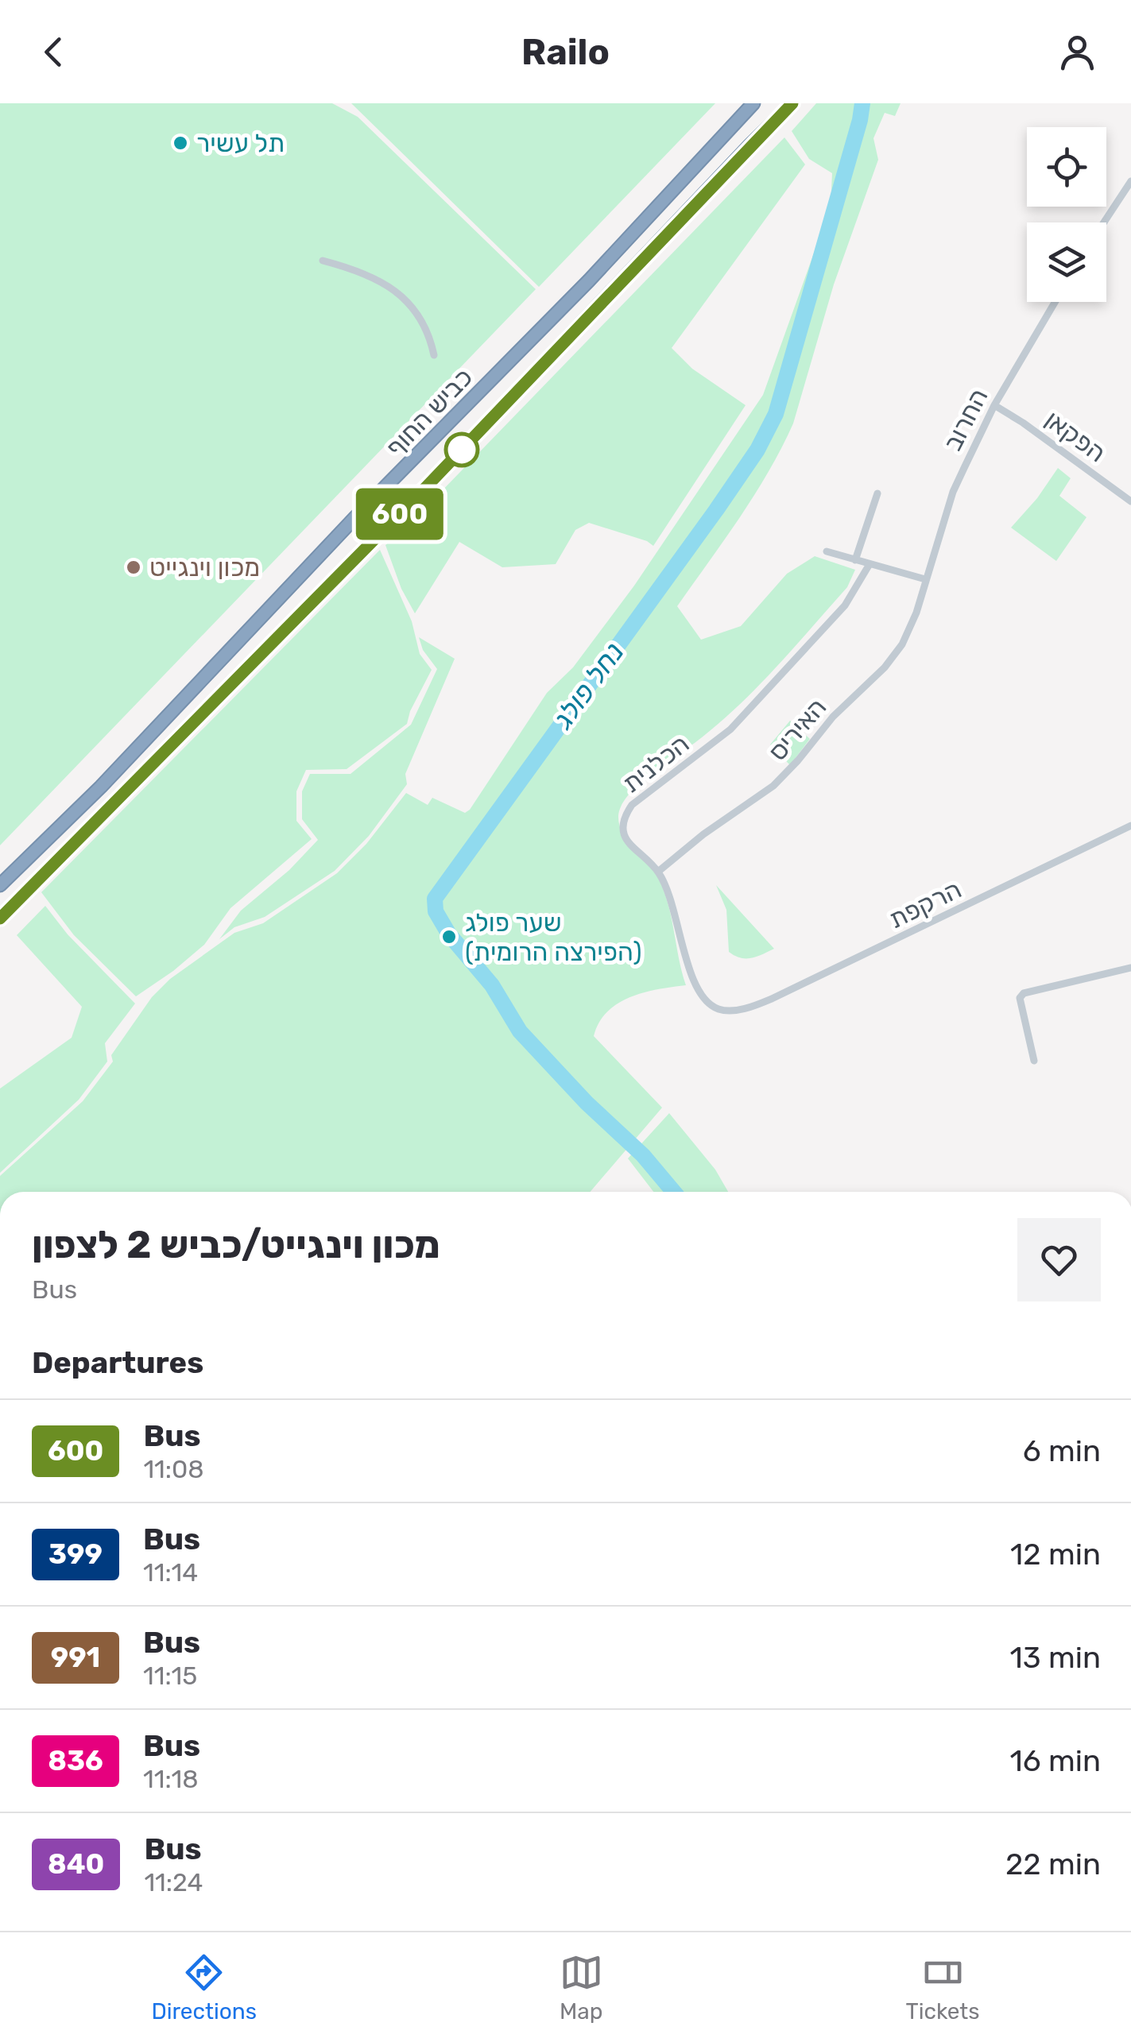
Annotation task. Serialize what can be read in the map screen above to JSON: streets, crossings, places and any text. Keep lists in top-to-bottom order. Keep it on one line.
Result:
{"streets":{"highway":["כביש החוף"],"street":["החרוב","הפקאן","האיריס","הכלנית","הרקפת"]},"crossings":[["החרוב","הפקאן"],["החרוב","האיריס"],["האיריס","הכלנית"],["הכלנית","הרקפת"]],"water":["נחל פולג"],"places":["תל עשיר","מכון וינגייט","שער פולג (הפירצה הרומית)"],"lines":["bus line 600"],"page":{"header":"Railo","on_map":"600","heading":[["מכון וינגייט/כביש 2 לצפון","Bus"],"Departures"],"list":[{"mark":"600","name":"Bus","note":"11:08","value":"6 min"},{"mark":"399","name":"Bus","note":"11:14","value":"12 min"},{"mark":"991","name":"Bus","note":"11:15","value":"13 min"},{"mark":"836","name":"Bus","note":"11:18","value":"16 min"},{"mark":"840","name":"Bus","note":"11:24","value":"22 min"}],"tabs":["Directions","Map","Tickets"]}}
